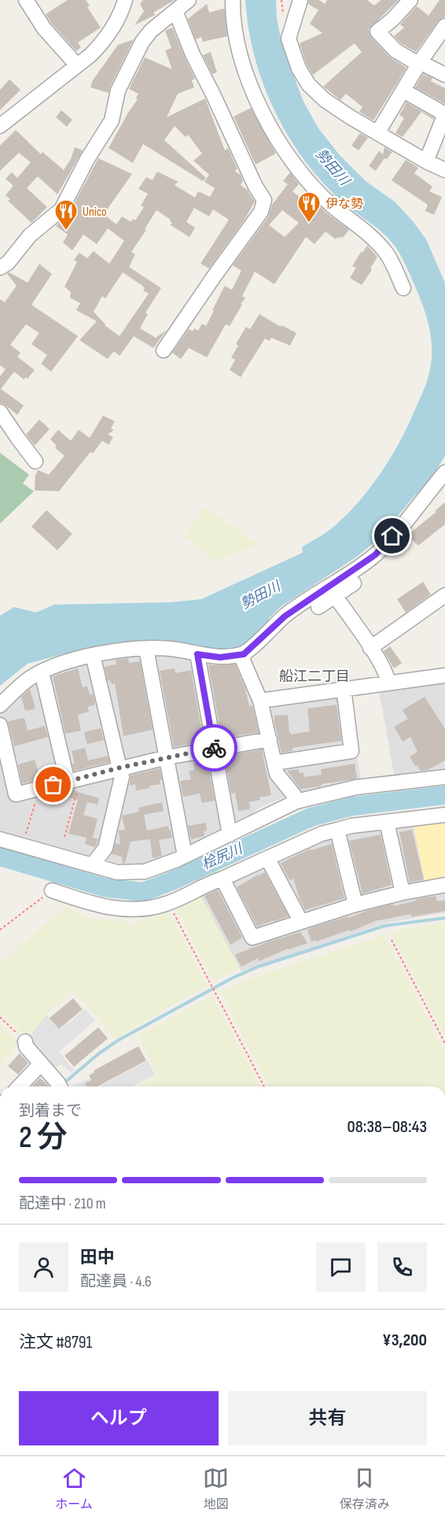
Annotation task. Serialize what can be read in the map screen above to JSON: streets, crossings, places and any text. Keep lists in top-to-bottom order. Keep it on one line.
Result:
{"districts":["船江二丁目"],"water":["勢田川","桧尻川"],"places":{"restaurant":["伊な勢","Unico"]},"page":{"heading":["2 分","到着まで","08:38–08:43"],"panel":["田中","配達員 · 4.6","注文 #8791","¥3,200"],"bar":"配達中 · 210 m","buttons":["ヘルプ","共有"],"tabs":["ホーム","地図","保存済み"]}}
